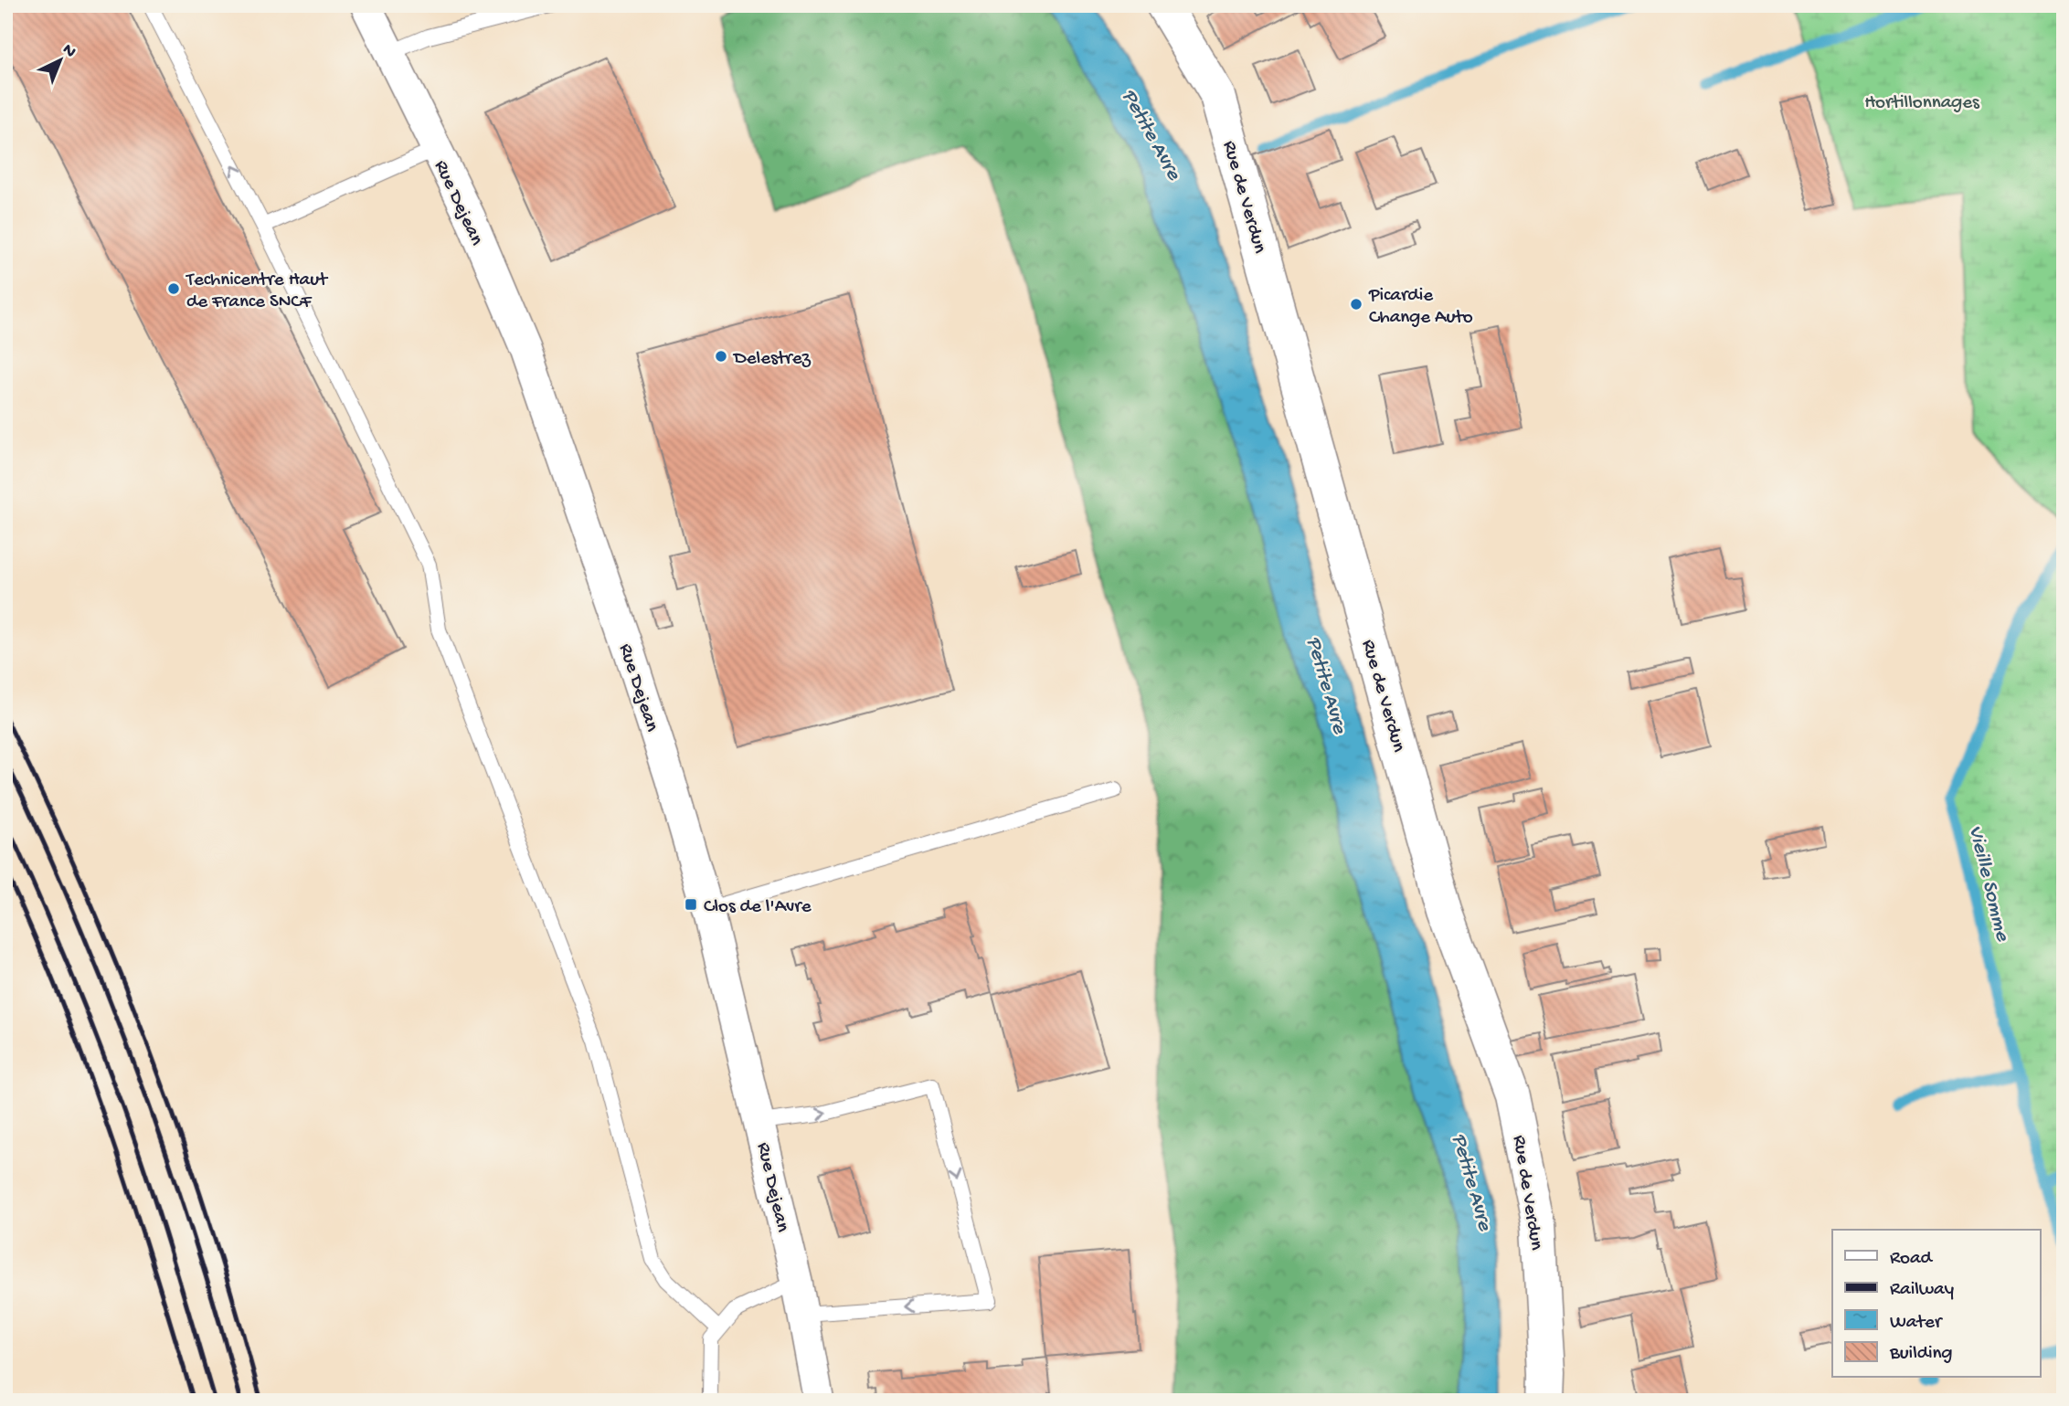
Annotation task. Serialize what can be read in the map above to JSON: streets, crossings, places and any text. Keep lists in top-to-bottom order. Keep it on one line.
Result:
{"streets":{"street":["Rue de Verdun","Rue Dejean"]},"water":["Petite Avre","Vieille Somme"],"parks":["Hortillonnages"],"places":{"other":["Technicentre Haut de France SNCF","Picardie Change Auto","Delestrez"],"transit":["Clos de l'Avre"]},"legend":["Road","Railway","Water","Building"],"north":"top right"}
